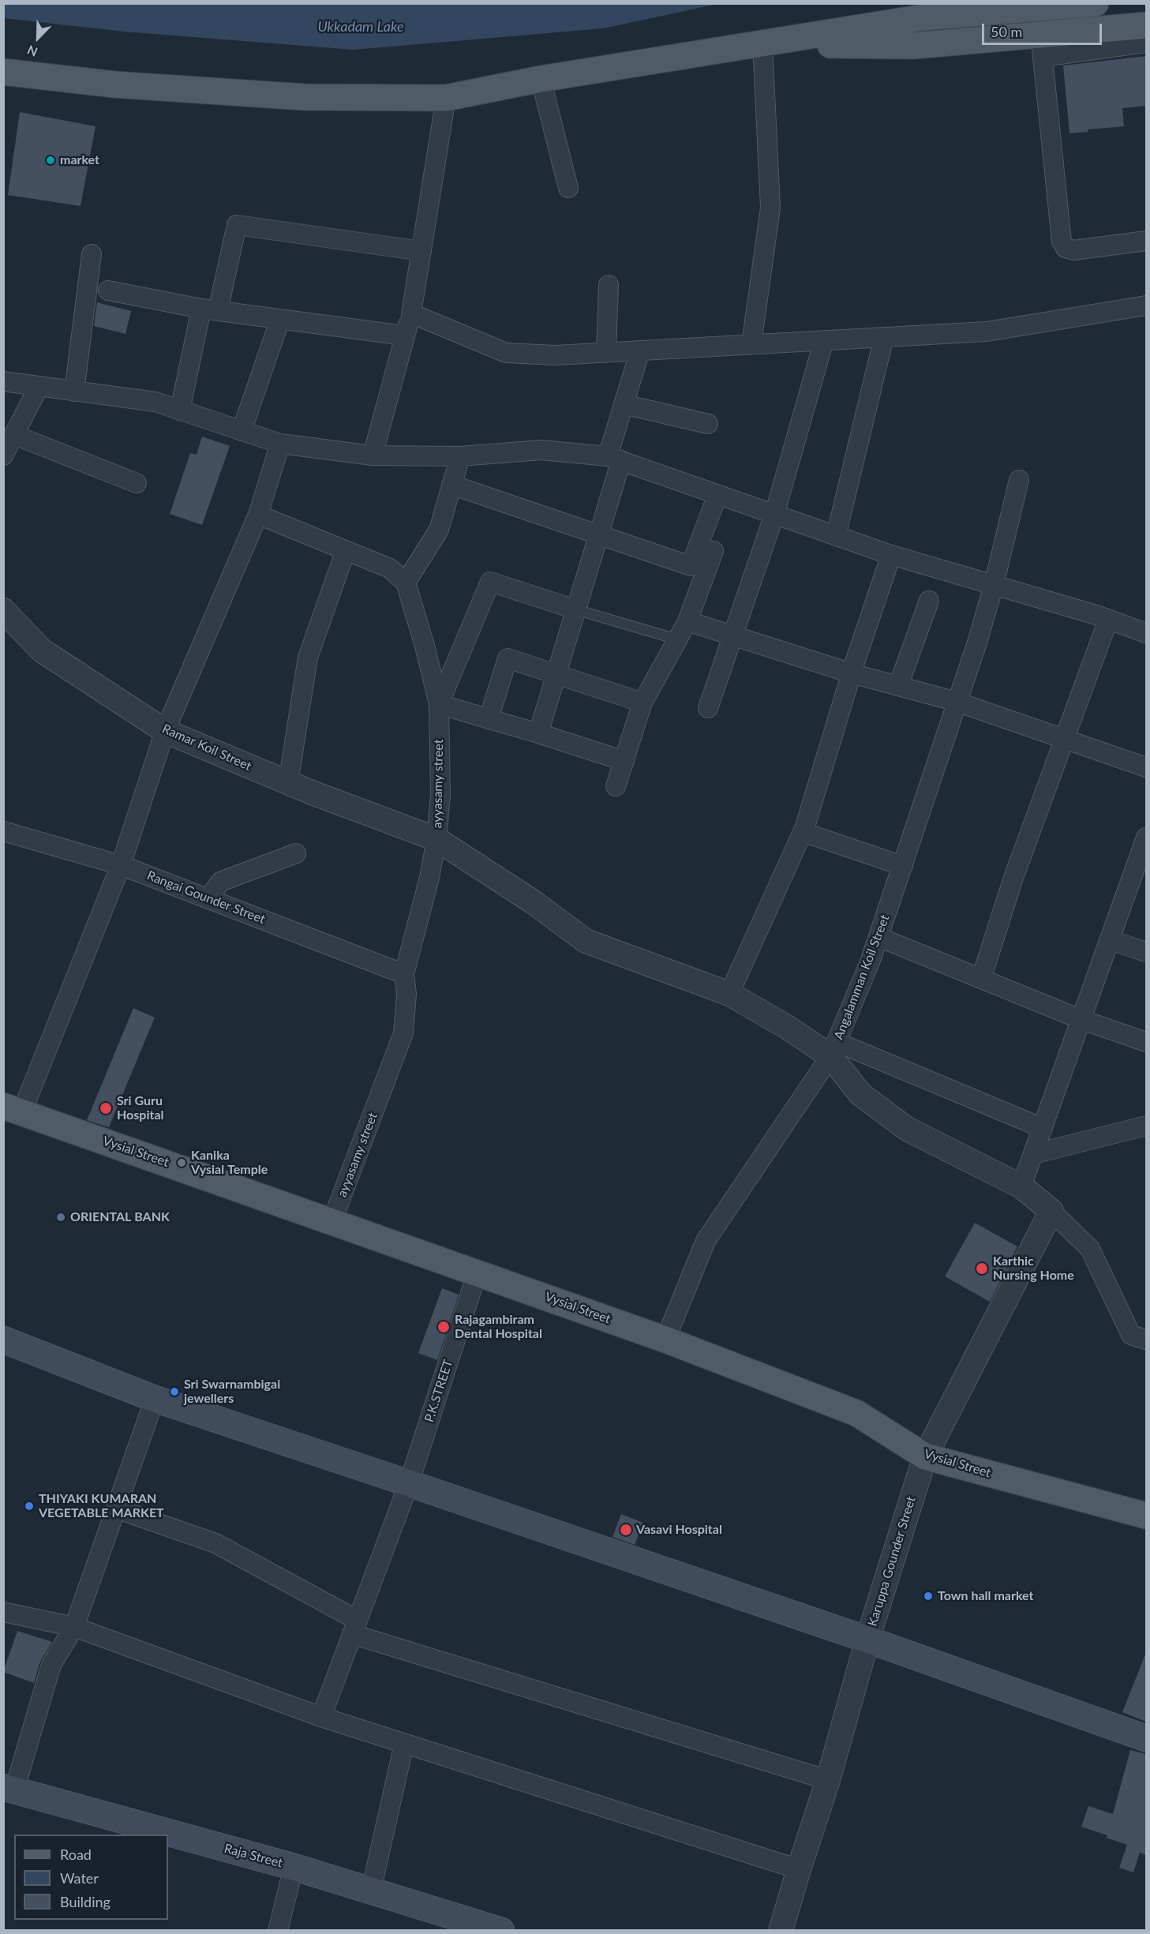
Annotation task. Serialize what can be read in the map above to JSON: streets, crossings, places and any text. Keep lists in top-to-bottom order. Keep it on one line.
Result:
{"streets":{"main road":["Vysial Street","Raja Street"],"street":["Ramar Koil Street","ayyasamy street","Rangai Gounder Street","Angalamman Koil Street","P.K.STREET","Karuppa Gounder Street"]},"crossings":[["Ramar Koil Street","ayyasamy street"],["Ramar Koil Street","Angalamman Koil Street"],["Ramar Koil Street","Karuppa Gounder Street"],["ayyasamy street","Rangai Gounder Street"],["ayyasamy street","Vysial Street"],["Angalamman Koil Street","Vysial Street"],["Vysial Street","P.K.STREET"],["Vysial Street","Karuppa Gounder Street"]],"water":["Ukkadam Lake"],"places":["market","Sri Guru Hospital","Kanika Vysial Temple","ORIENTAL BANK","Karthic Nursing Home","Rajagambiram Dental Hospital","Sri Swarnambigai jewellers","THIYAKI KUMARAN VEGETABLE MARKET","Vasavi Hospital","Town hall market"],"legend":["Road","Water","Building"],"scale_bar":"50 m","north":"bottom left"}
